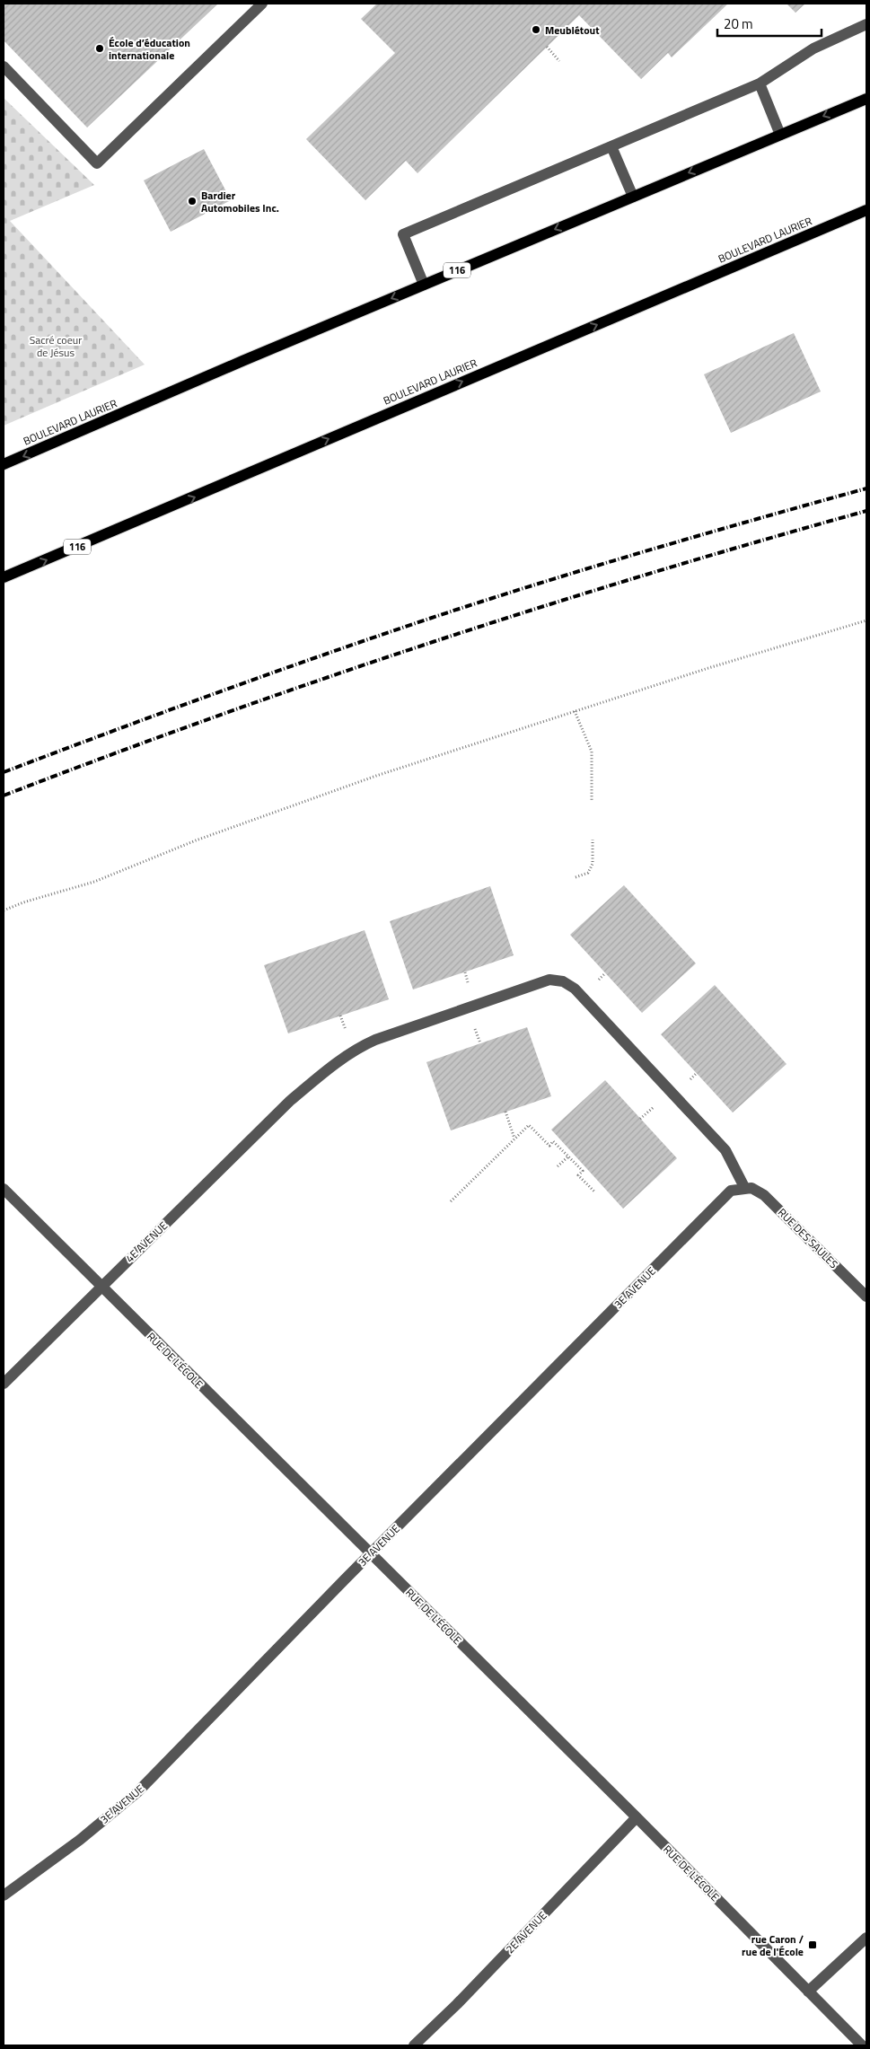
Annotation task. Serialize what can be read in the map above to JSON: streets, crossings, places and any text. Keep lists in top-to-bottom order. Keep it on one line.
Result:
{"streets":{"main road":["BOULEVARD LAURIER","116"],"street":["RUE DES SAULES","4E AVENUE","3E AVENUE","RUE DE L'ÉCOLE","2E AVENUE"]},"crossings":[["RUE DES SAULES","4E AVENUE"],["RUE DES SAULES","3E AVENUE"],["4E AVENUE","3E AVENUE"],["4E AVENUE","RUE DE L'ÉCOLE"],["3E AVENUE","RUE DE L'ÉCOLE"],["RUE DE L'ÉCOLE","2E AVENUE"]],"parks":["Sacré coeur de Jésus"],"places":{"other":["Meublétout","École d’éducation internationale","Bardier Automobiles Inc."],"transit":["rue Caron / rue de l'École"]},"scale_bar":"20 m"}
